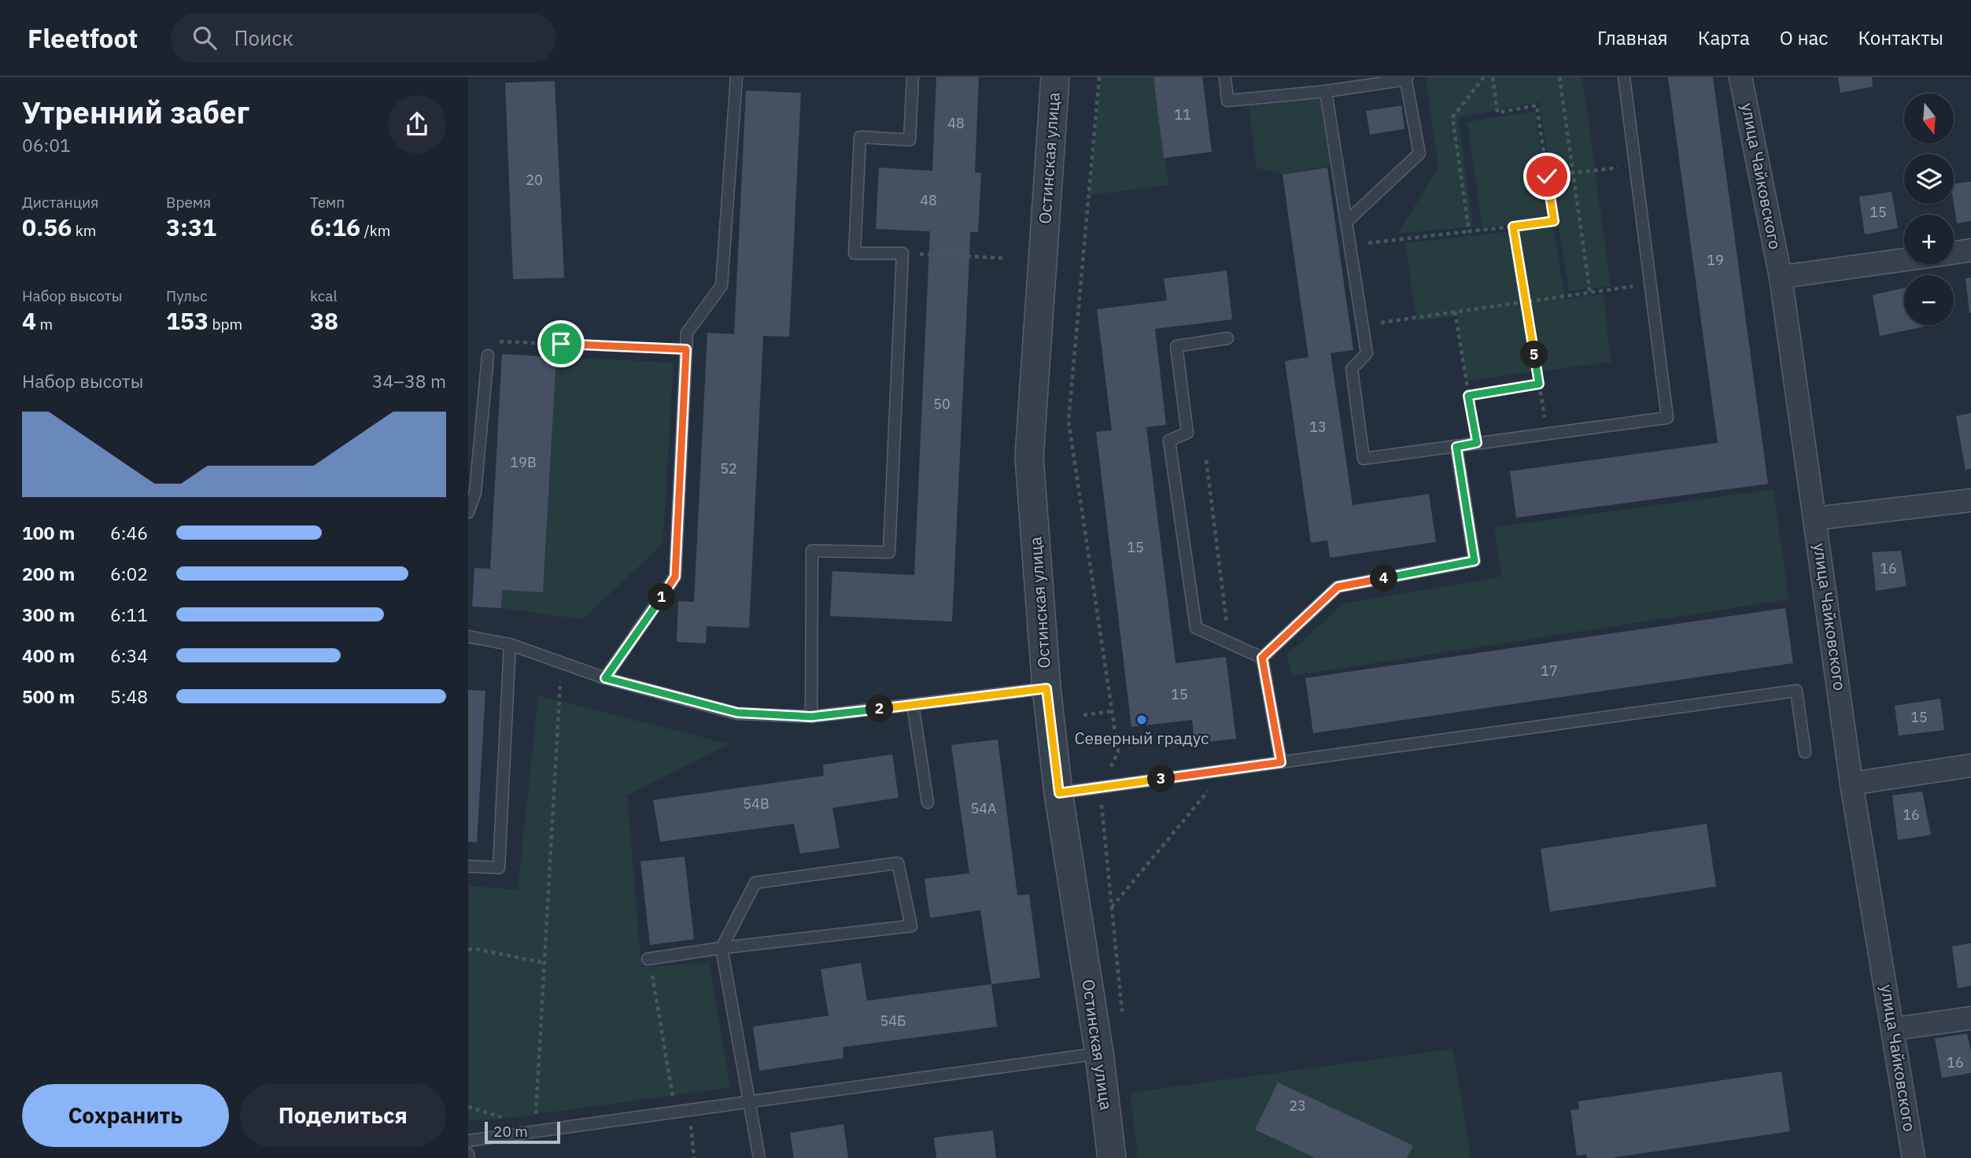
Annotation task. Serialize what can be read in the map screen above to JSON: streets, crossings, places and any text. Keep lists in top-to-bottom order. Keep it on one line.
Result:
{"streets":{"street":["Остинская улица","улица Чайковского"]},"places":["Северный градус"],"house_numbers":["11","48","20","48","15","19","50","13","19В","52","15","16","17","15","15","54В","54А","16","54Б","16","23"],"scale_bar":"20 m","north":"bottom","page":{"header":"Fleetfoot","search":"Поиск","nav":["Главная","Карта","О нас","Контакты"],"heading":["Утренний забег","06:01"],"map_buttons":["+","−"],"stats":[["Дистанция","0.56 km"],["Время","3:31"],["Темп","6:16 /km"],["Набор высоты","4 m"],["Пульс","153 bpm"],["kcal","38"]],"pins":["5","4","1","2","3"],"chart":["Набор высоты","34–38 m"],"list":[{"name":"100 m","note":"6:46"},{"name":"200 m","note":"6:02"},{"name":"300 m","note":"6:11"},{"name":"400 m","note":"6:34"},{"name":"500 m","note":"5:48"}],"buttons":["Сохранить","Поделиться"],"scale":"20 m"}}
